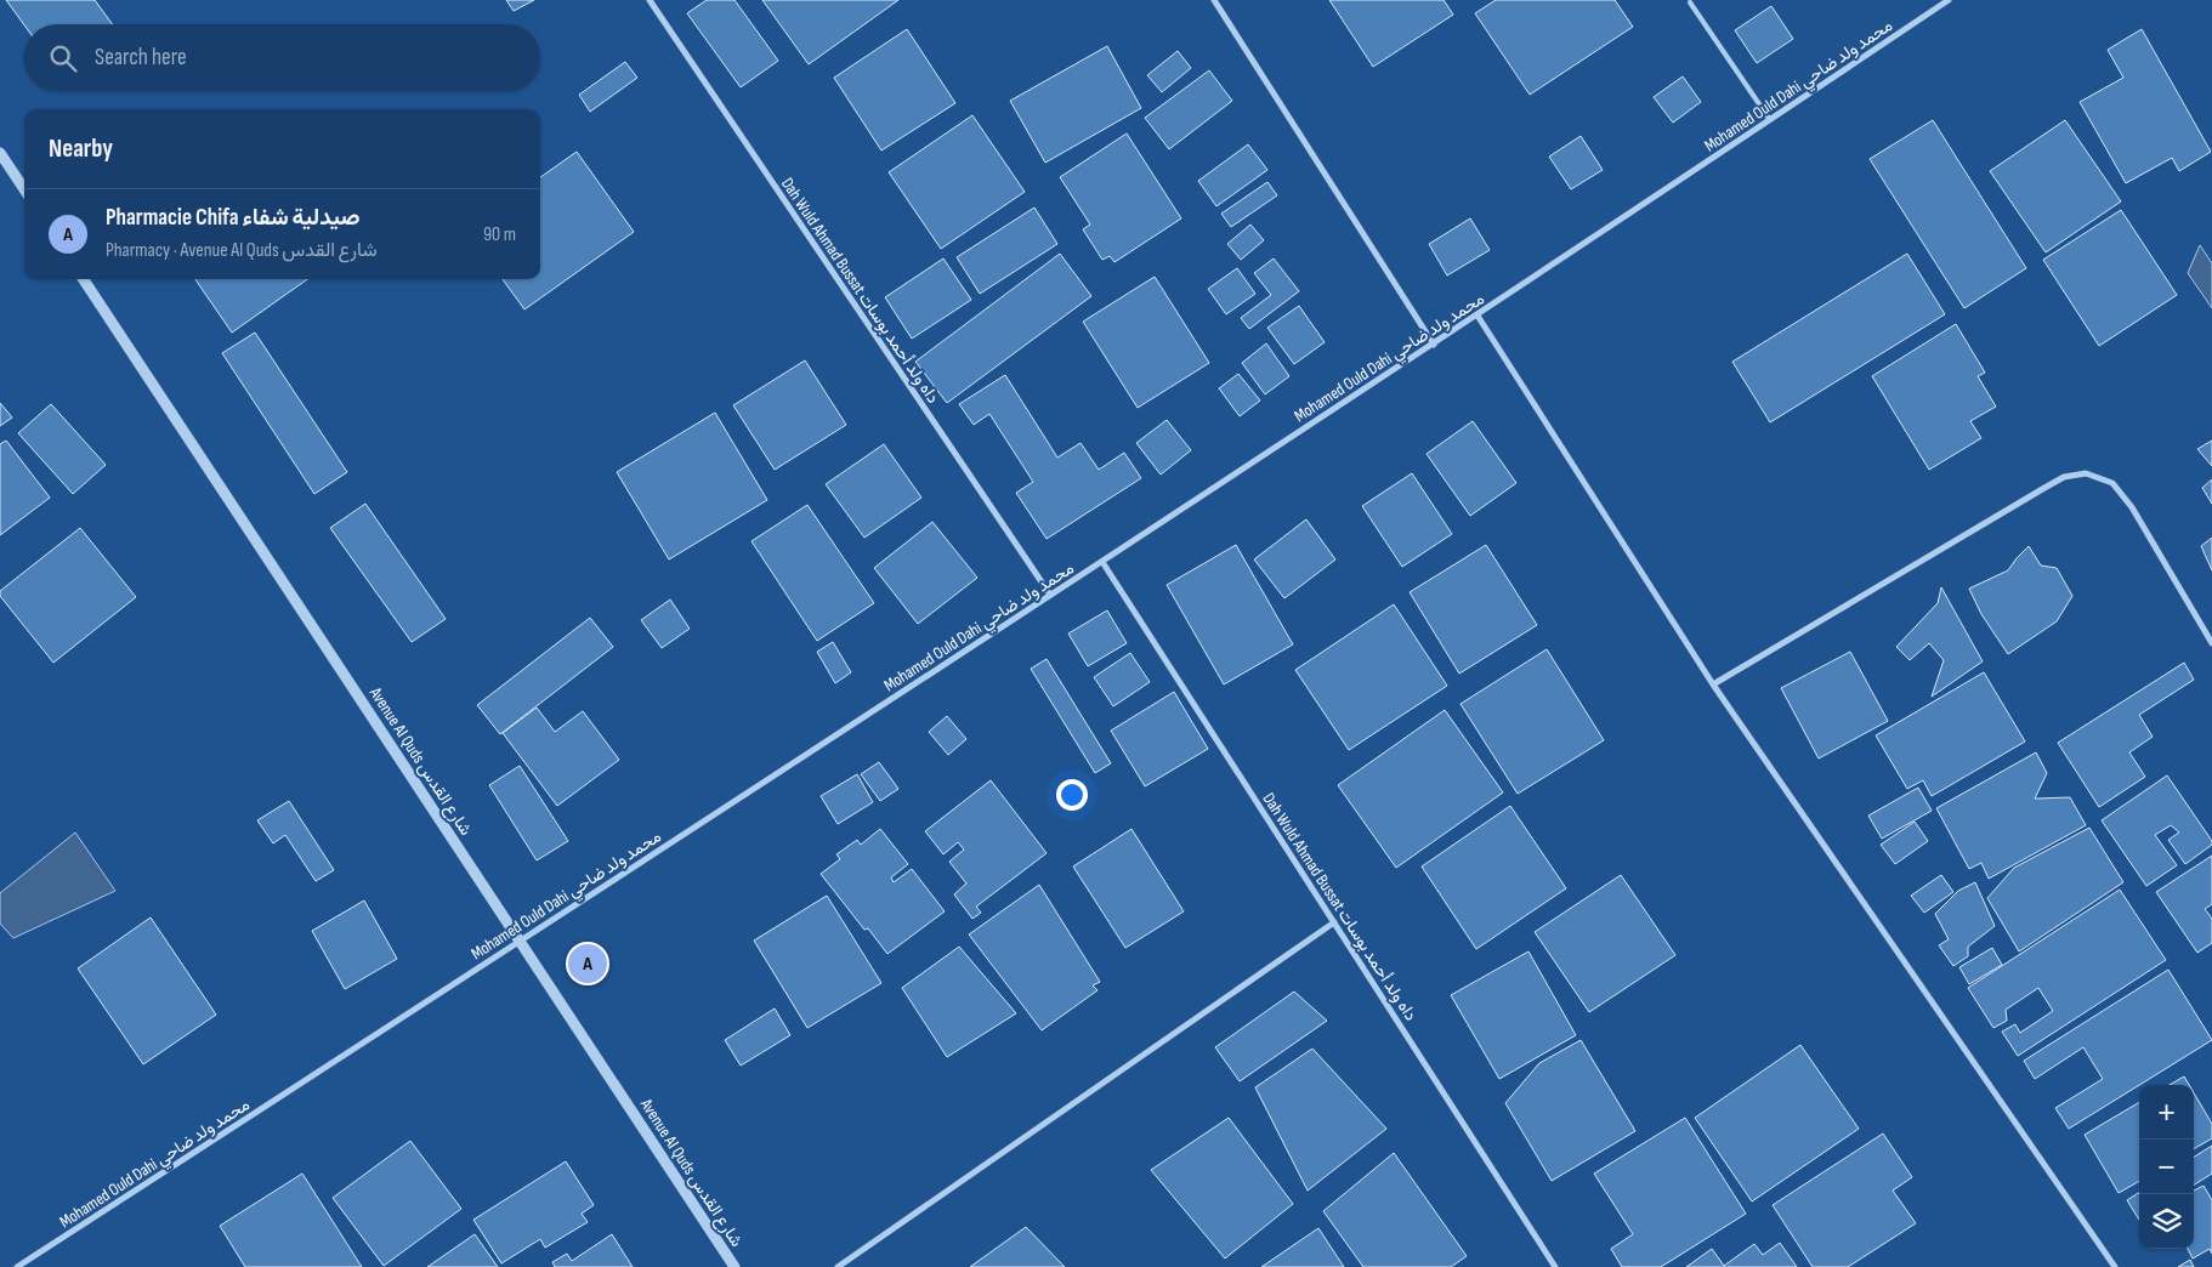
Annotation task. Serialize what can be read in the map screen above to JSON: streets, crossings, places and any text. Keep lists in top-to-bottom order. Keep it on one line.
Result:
{"streets":{"street":["Mohamed Ould Dahi محمد ولد ضاحي","Dah Wuld Ahmad Bussat داه ولد أحمد بوسات","Avenue Al Quds شارع القدس"]},"crossings":[["Mohamed Ould Dahi محمد ولد ضاحي","Dah Wuld Ahmad Bussat داه ولد أحمد بوسات"],["Mohamed Ould Dahi محمد ولد ضاحي","Avenue Al Quds شارع القدس"]],"page":{"search":"Search here","heading":"Nearby","list":[{"mark":"A","name":"Pharmacie Chifa صيدلية شفاء","note":"Pharmacy · Avenue Al Quds شارع القدس","value":"90 m"}],"pins":"A","map_buttons":["+","−"]}}
